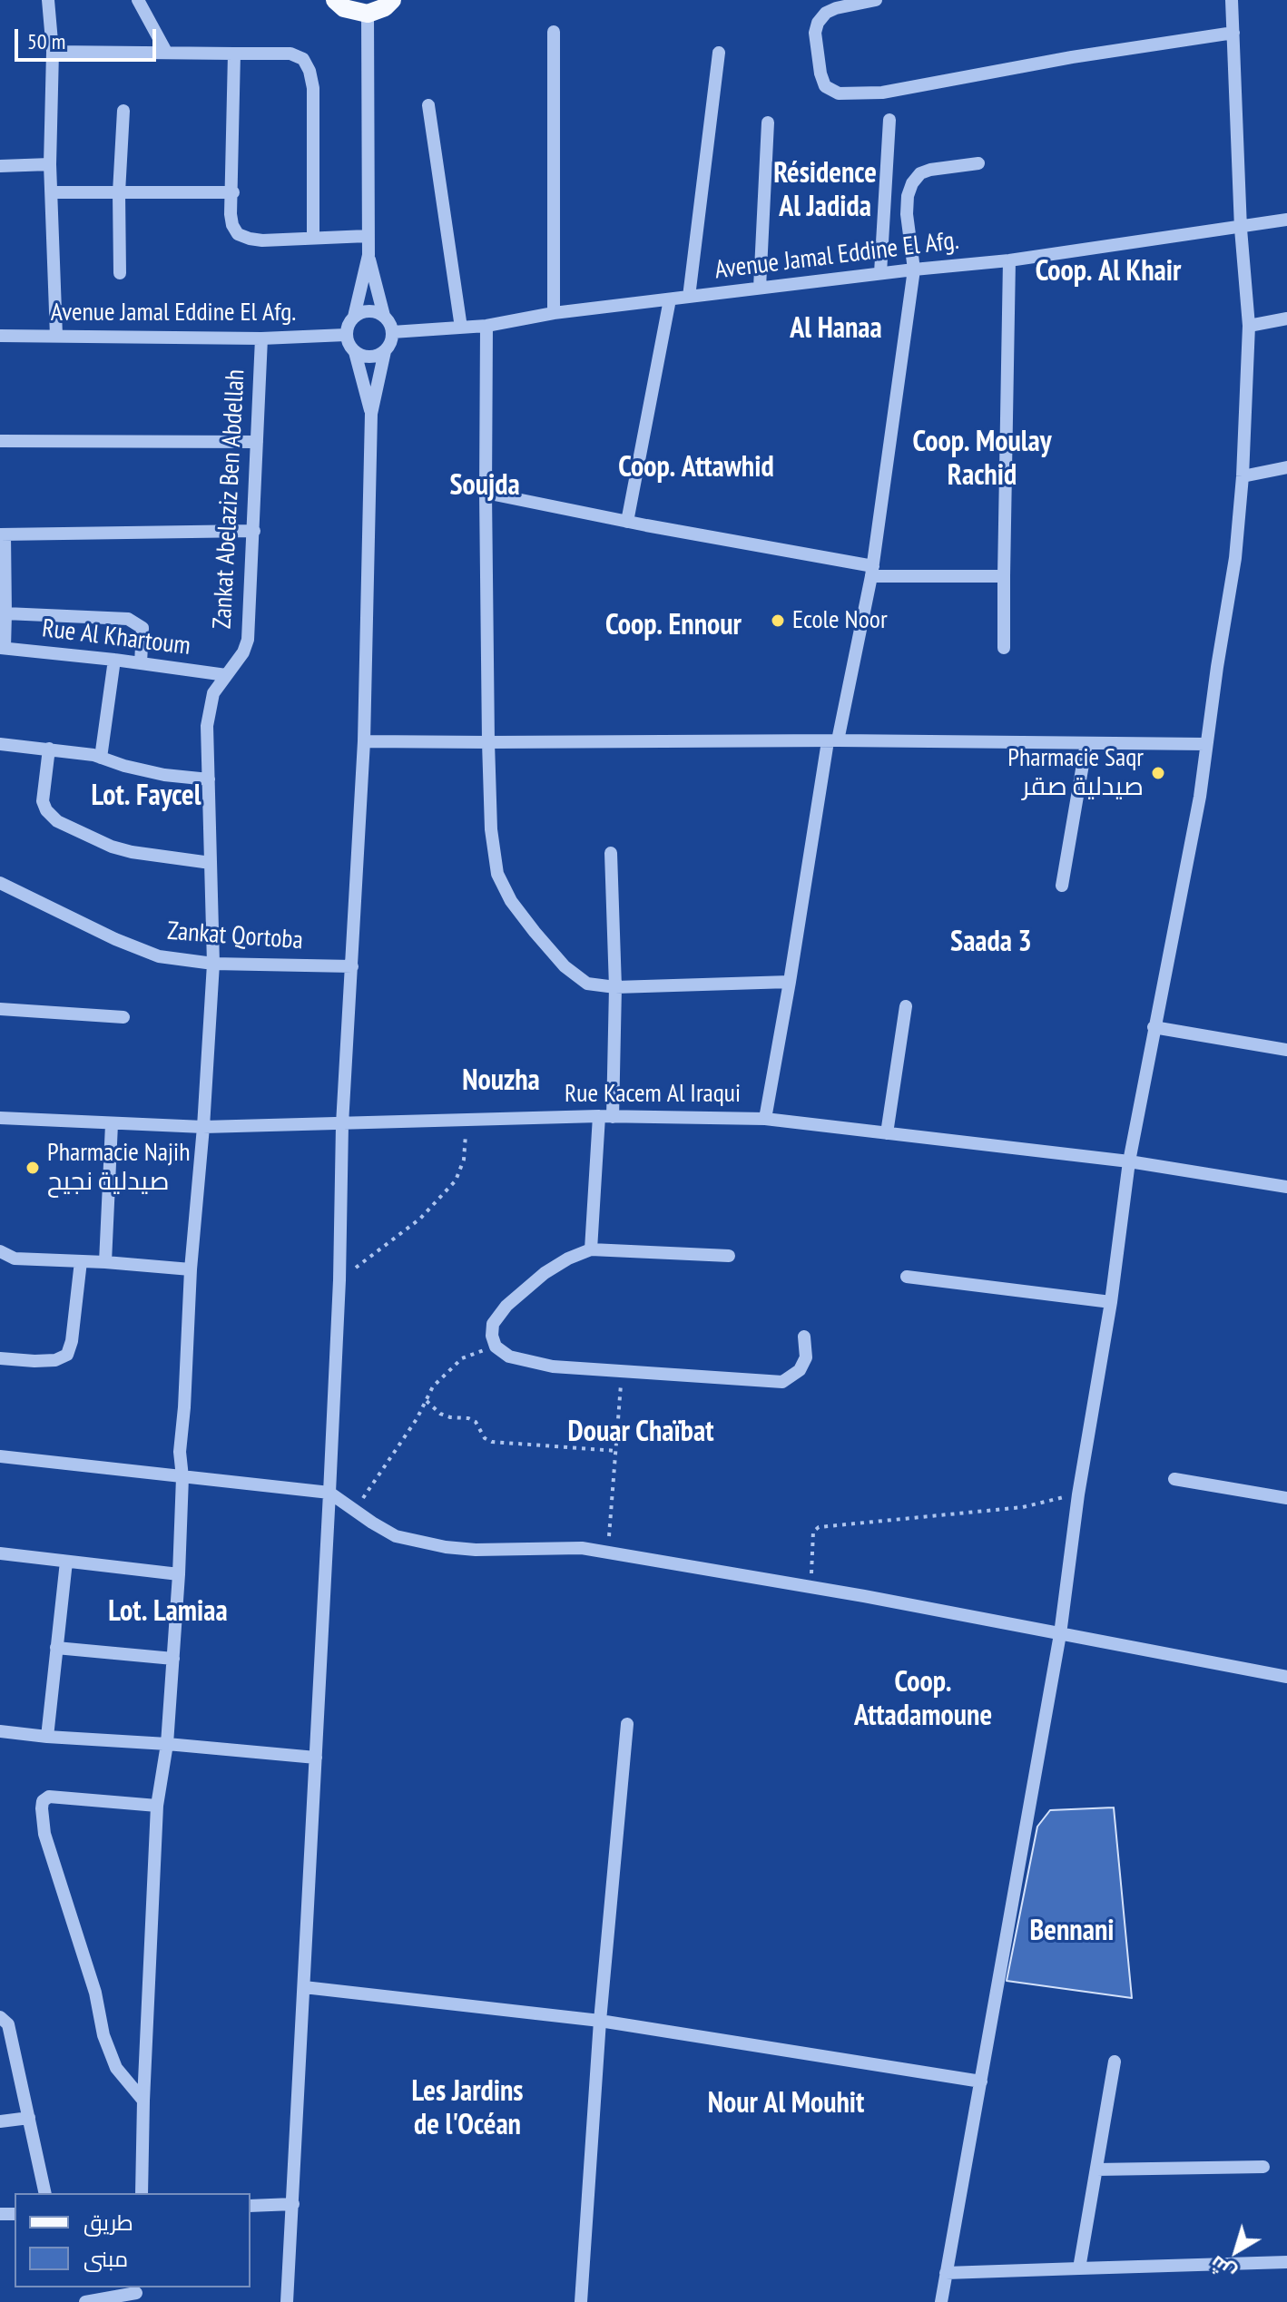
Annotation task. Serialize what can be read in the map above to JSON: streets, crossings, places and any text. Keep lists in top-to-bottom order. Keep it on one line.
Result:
{"streets":{"street":["Avenue Jamal Eddine El Afg.","Zankat Abelaziz Ben Abdellah","Rue Al Khartoum","Zankat Qortoba","Rue Kacem Al Iraqui"]},"crossings":[["Avenue Jamal Eddine El Afg.","Zankat Abelaziz Ben Abdellah"],["Zankat Abelaziz Ben Abdellah","Rue Al Khartoum"],["Zankat Abelaziz Ben Abdellah","Zankat Qortoba"],["Zankat Abelaziz Ben Abdellah","Rue Kacem Al Iraqui"]],"districts":["Résidence Al Jadida","Coop. Al Khair","Al Hanaa","Coop. Moulay Rachid","Coop. Attawhid","Soujda","Coop. Ennour","Lot. Faycel","Saada 3","Nouzha","Douar Chaïbat","Lot. Lamiaa","Coop. Attadamoune","Bennani","Les Jardins de l'Océan","Nour Al Mouhit"],"places":["Ecole Noor","Pharmacie Saqr صيدلية صقر","Pharmacie Najih صيدلية نجيح"],"legend":["طريق","مبنى"],"scale_bar":"50 m","north":"bottom left"}
